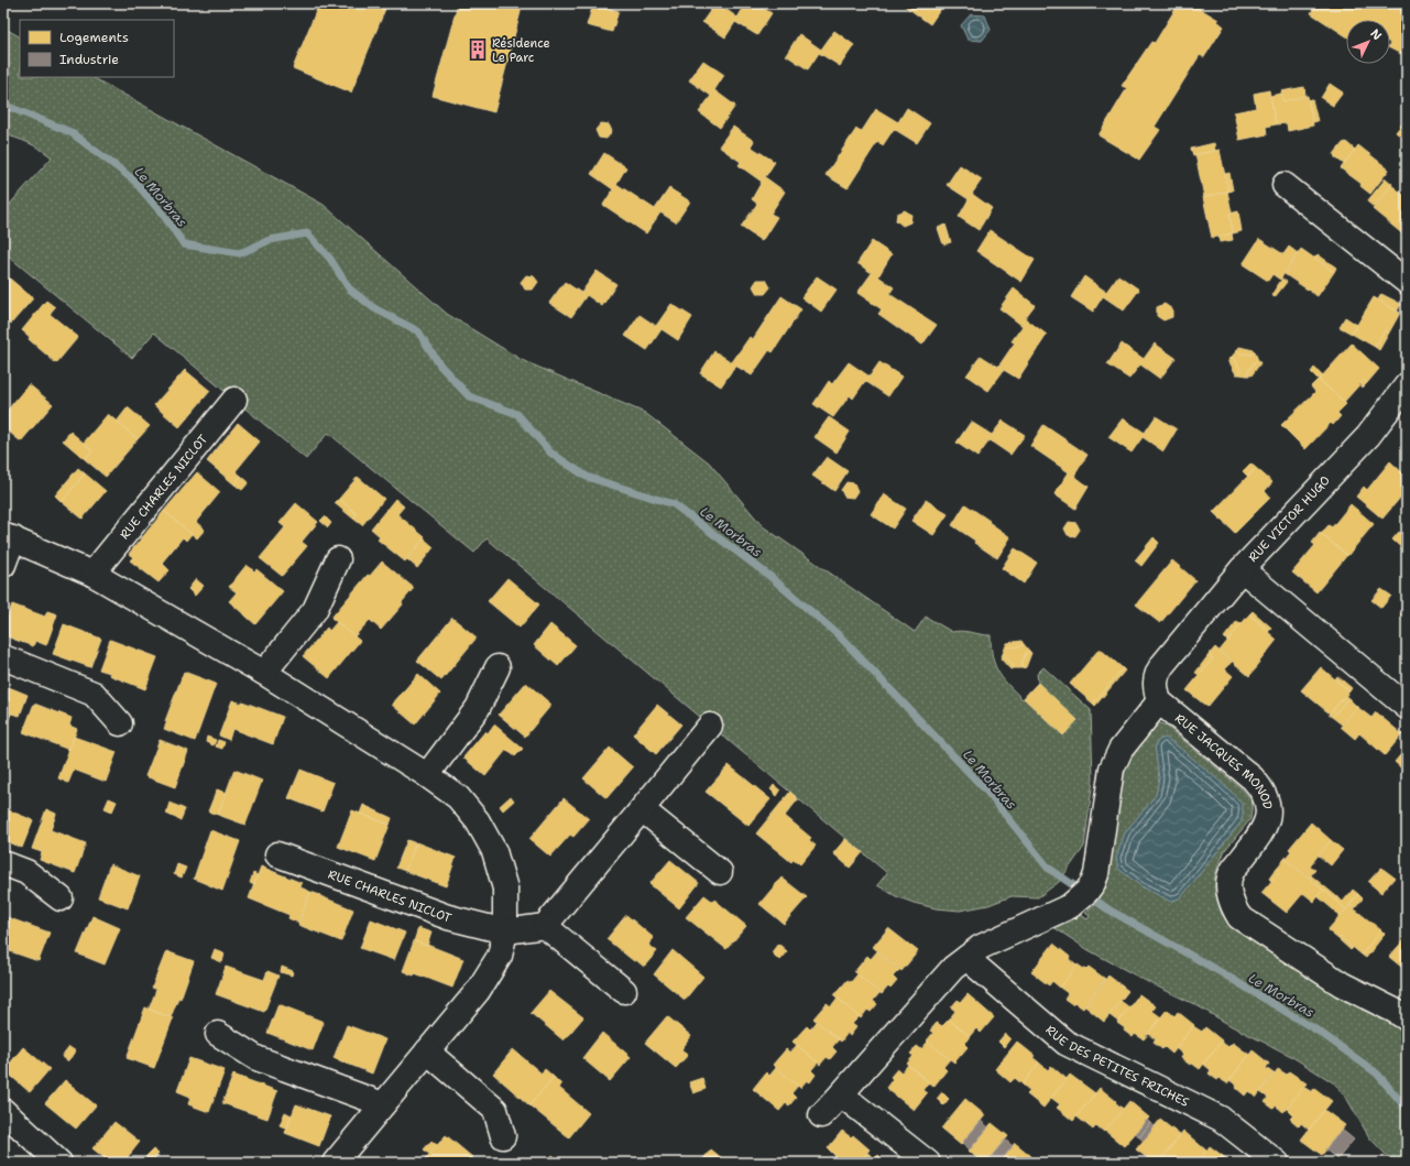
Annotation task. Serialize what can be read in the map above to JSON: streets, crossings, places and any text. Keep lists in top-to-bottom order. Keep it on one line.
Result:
{"streets":{"street":["RUE CHARLES NICLOT","RUE VICTOR HUGO","RUE JACQUES MONOD","RUE DES PETITES FRICHES"]},"water":["Le Morbras"],"places":{"building":["Résidence Le Parc"]},"legend":["Logements","Industrie"],"north":"top right"}
